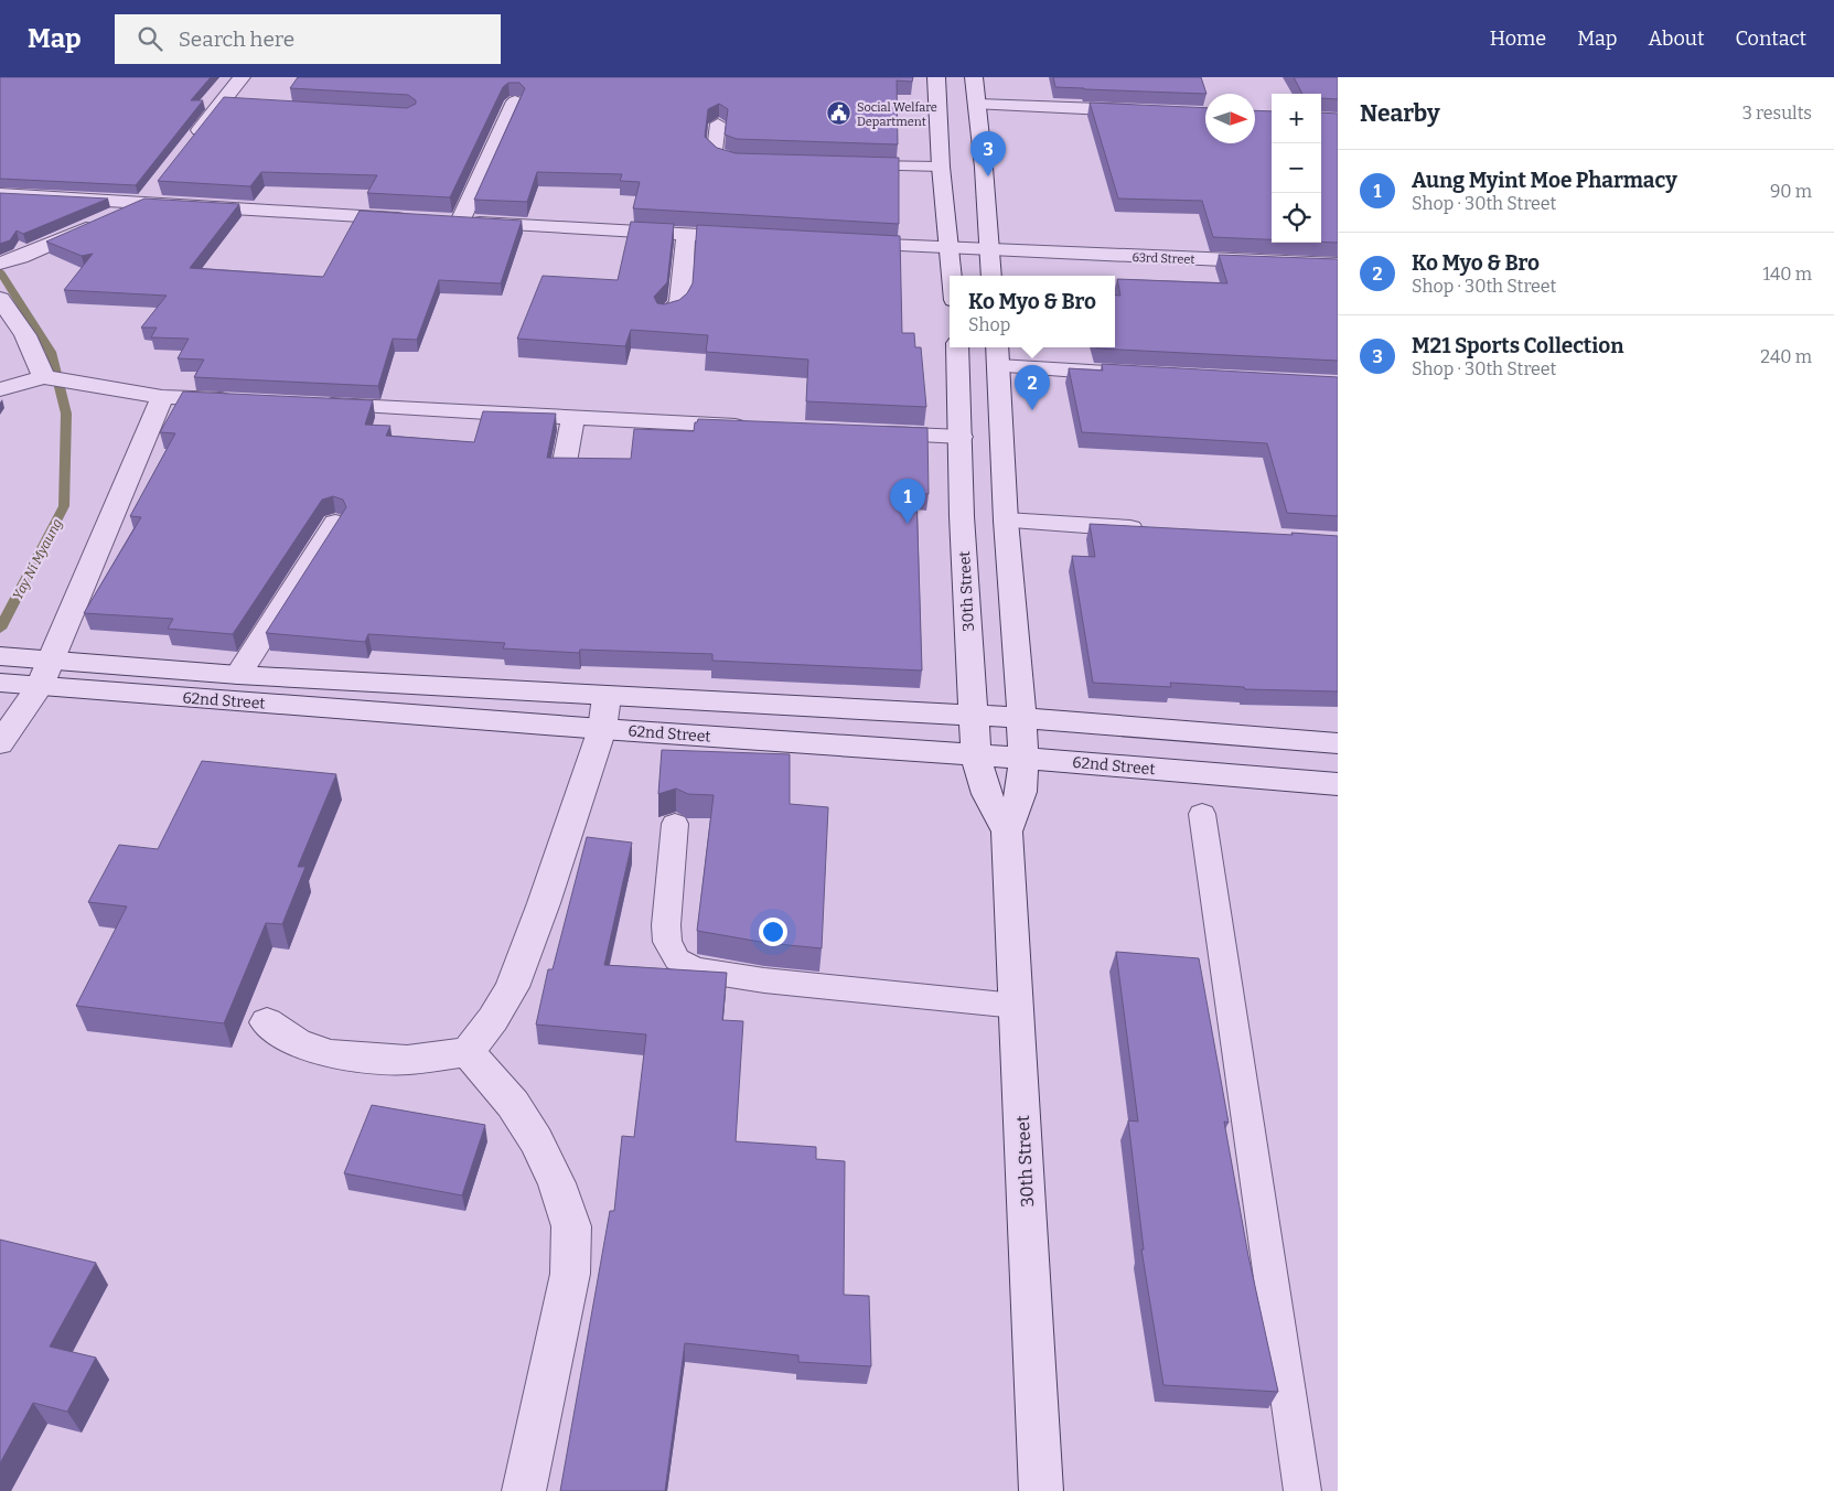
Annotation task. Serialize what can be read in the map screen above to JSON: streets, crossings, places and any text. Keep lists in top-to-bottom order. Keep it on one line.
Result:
{"streets":{"street":["63rd Street","30th Street","62nd Street"]},"crossings":[["30th Street","62nd Street"]],"water":["Yay Ni Myaung"],"places":{"public building":["Social Welfare Department"]},"north":"right","page":{"header":"Map","search":"Search here","nav":["Home","Map","About","Contact"],"heading":["Nearby","3 results"],"map_buttons":["+","−"],"pins":["3","2","1"],"list":[{"mark":"1","name":"Aung Myint Moe Pharmacy","note":"Shop · 30th Street","value":"90 m"},{"mark":"2","name":"Ko Myo & Bro","note":"Shop · 30th Street","value":"140 m"},{"mark":"3","name":"M21 Sports Collection","note":"Shop · 30th Street","value":"240 m"}],"popup":["Ko Myo & Bro","Shop"]}}
